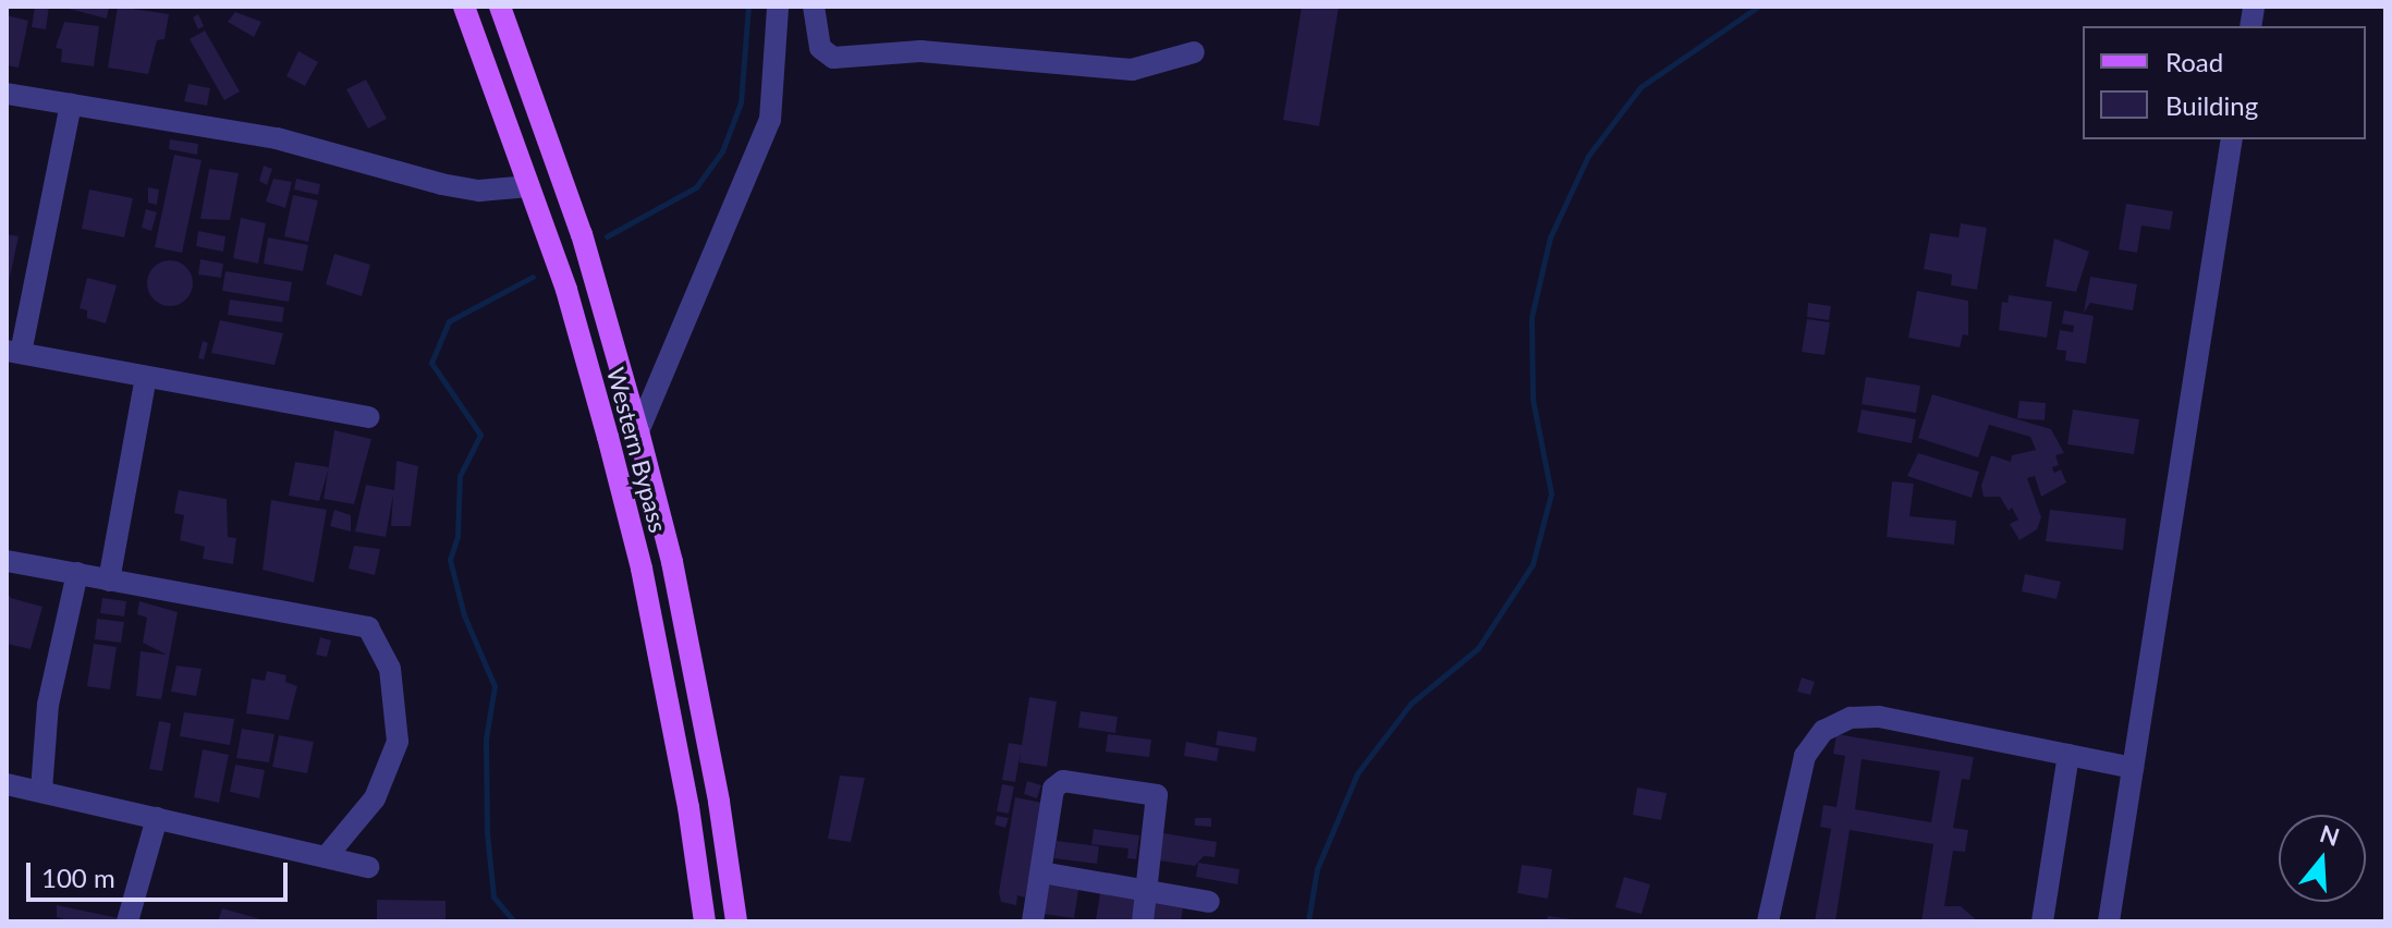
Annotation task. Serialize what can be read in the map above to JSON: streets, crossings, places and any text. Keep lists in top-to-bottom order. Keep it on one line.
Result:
{"streets":{"main road":["Western Bypass"]},"legend":["Road","Building"],"scale_bar":"100 m","north":"top"}
